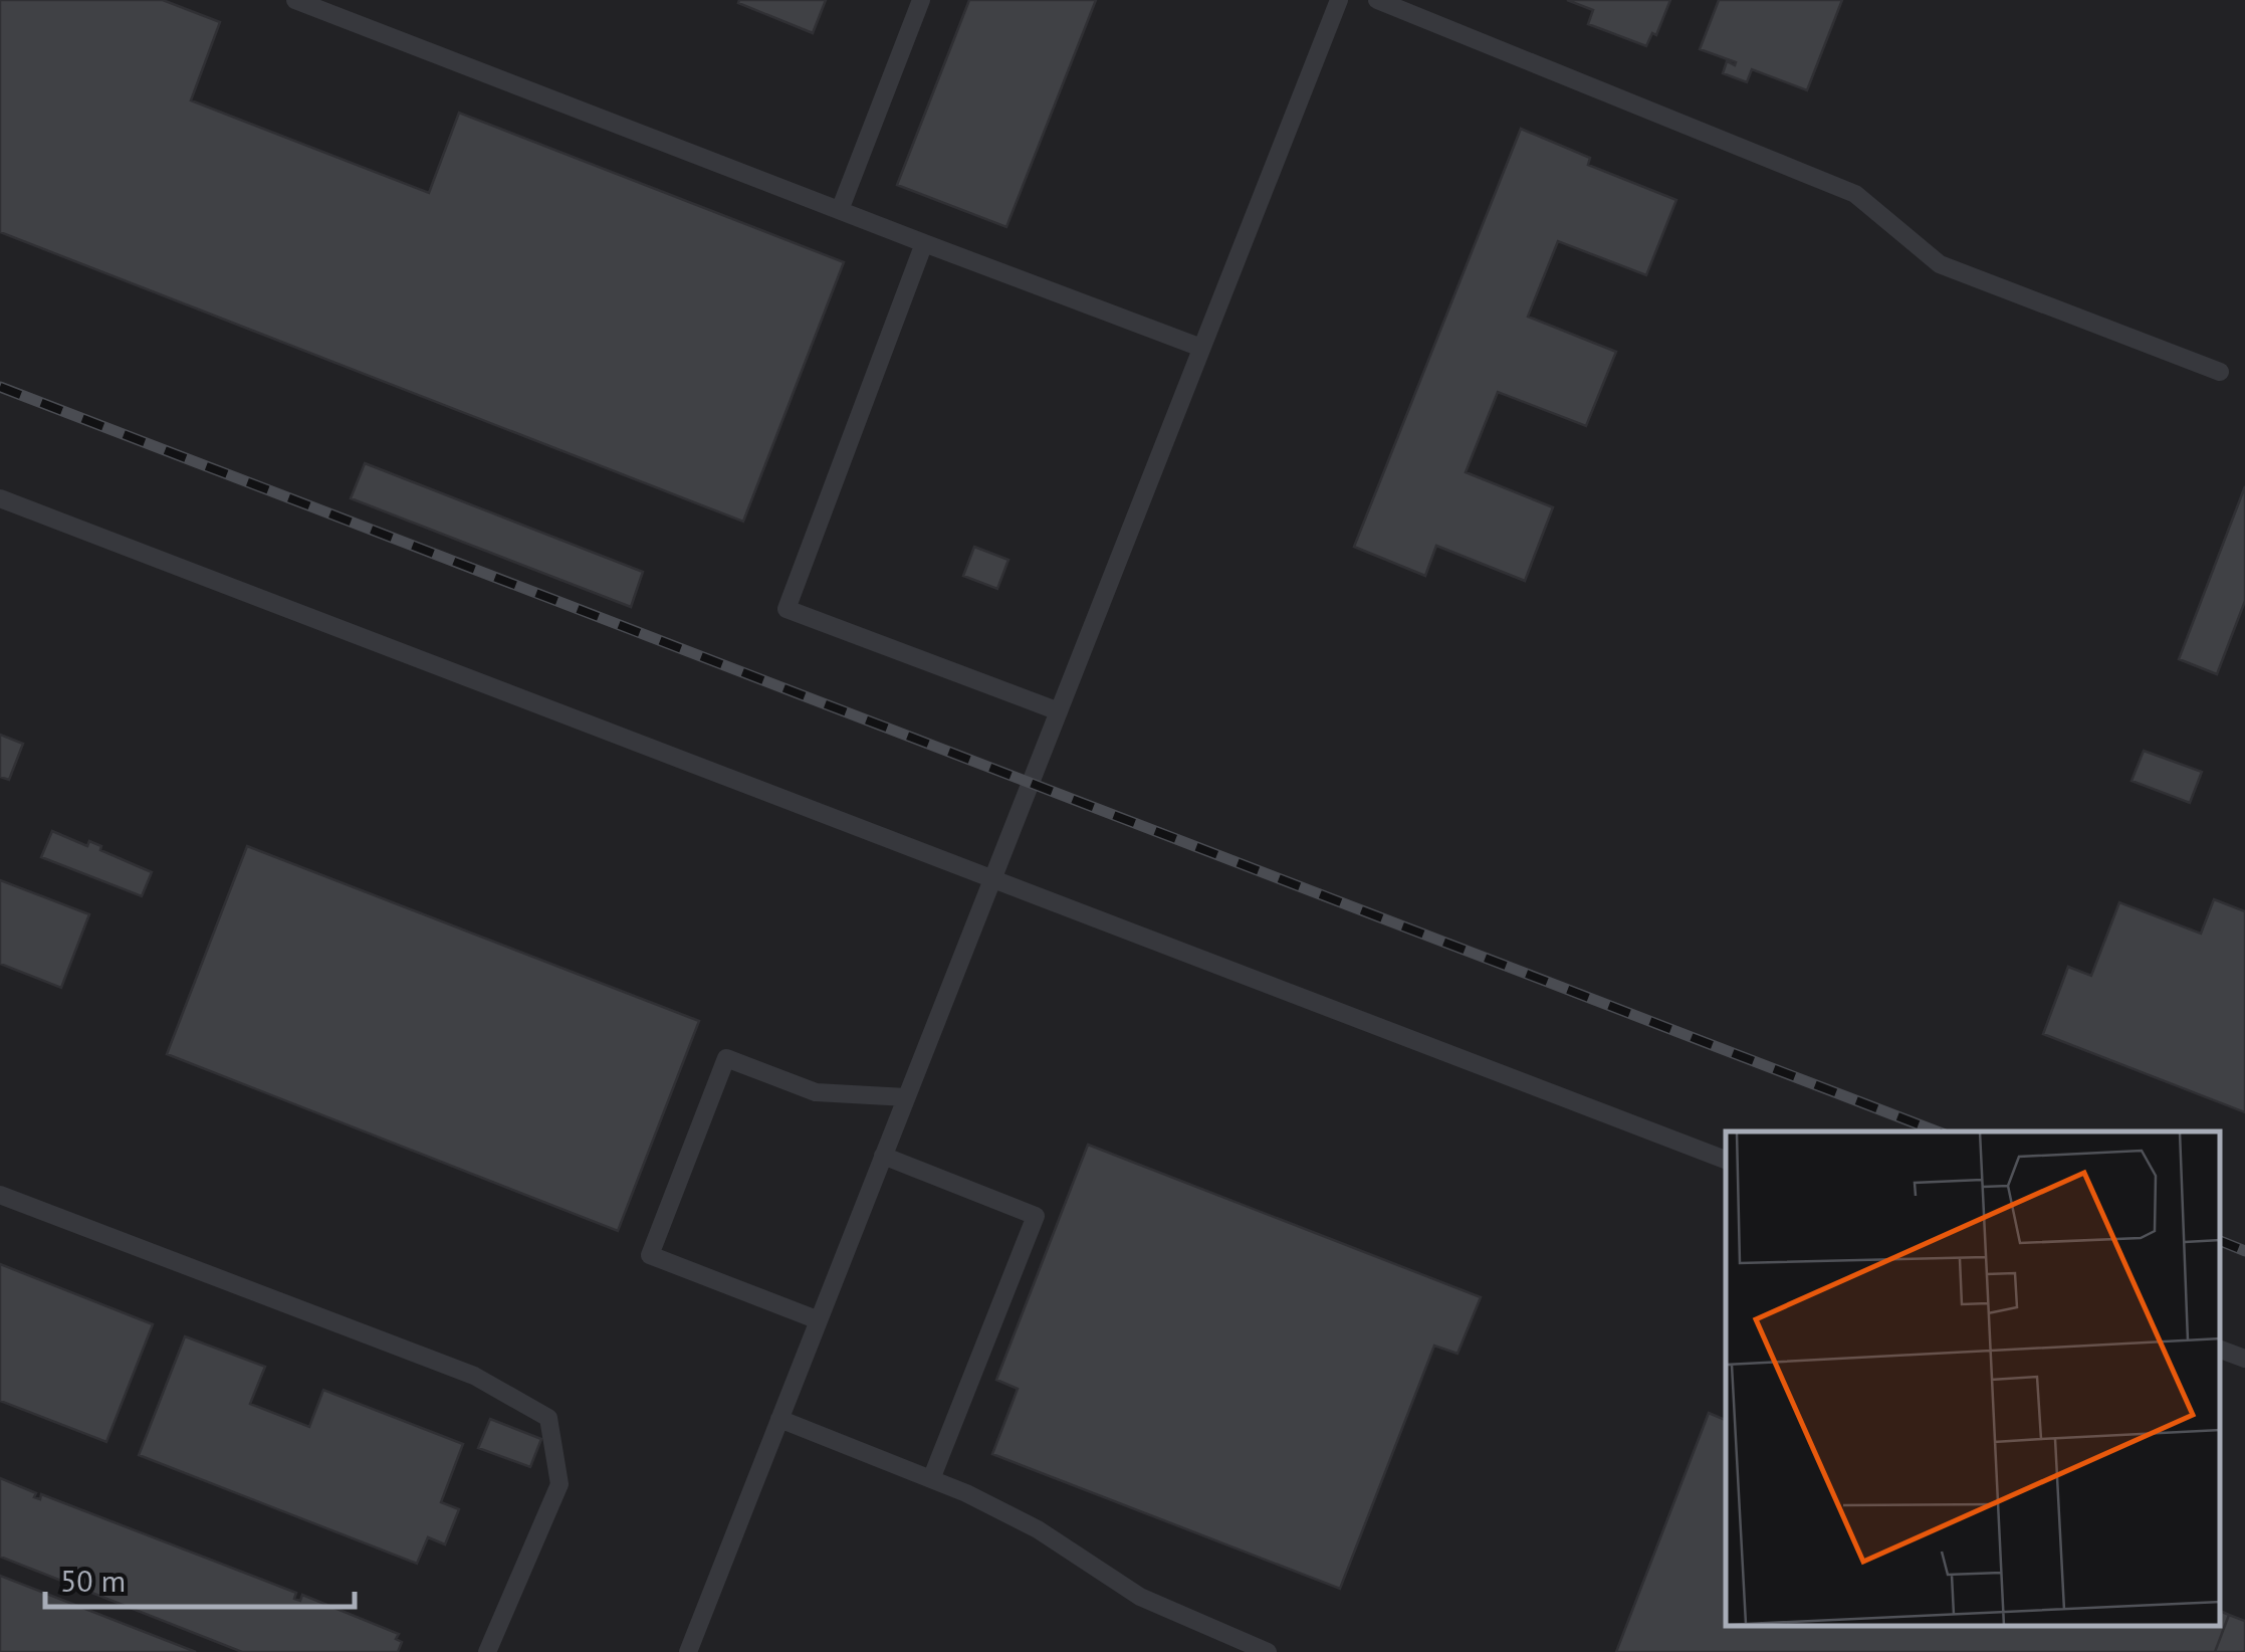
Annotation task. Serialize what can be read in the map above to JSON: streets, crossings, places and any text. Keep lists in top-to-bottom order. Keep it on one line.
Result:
{"scale_bar":"50 m"}
